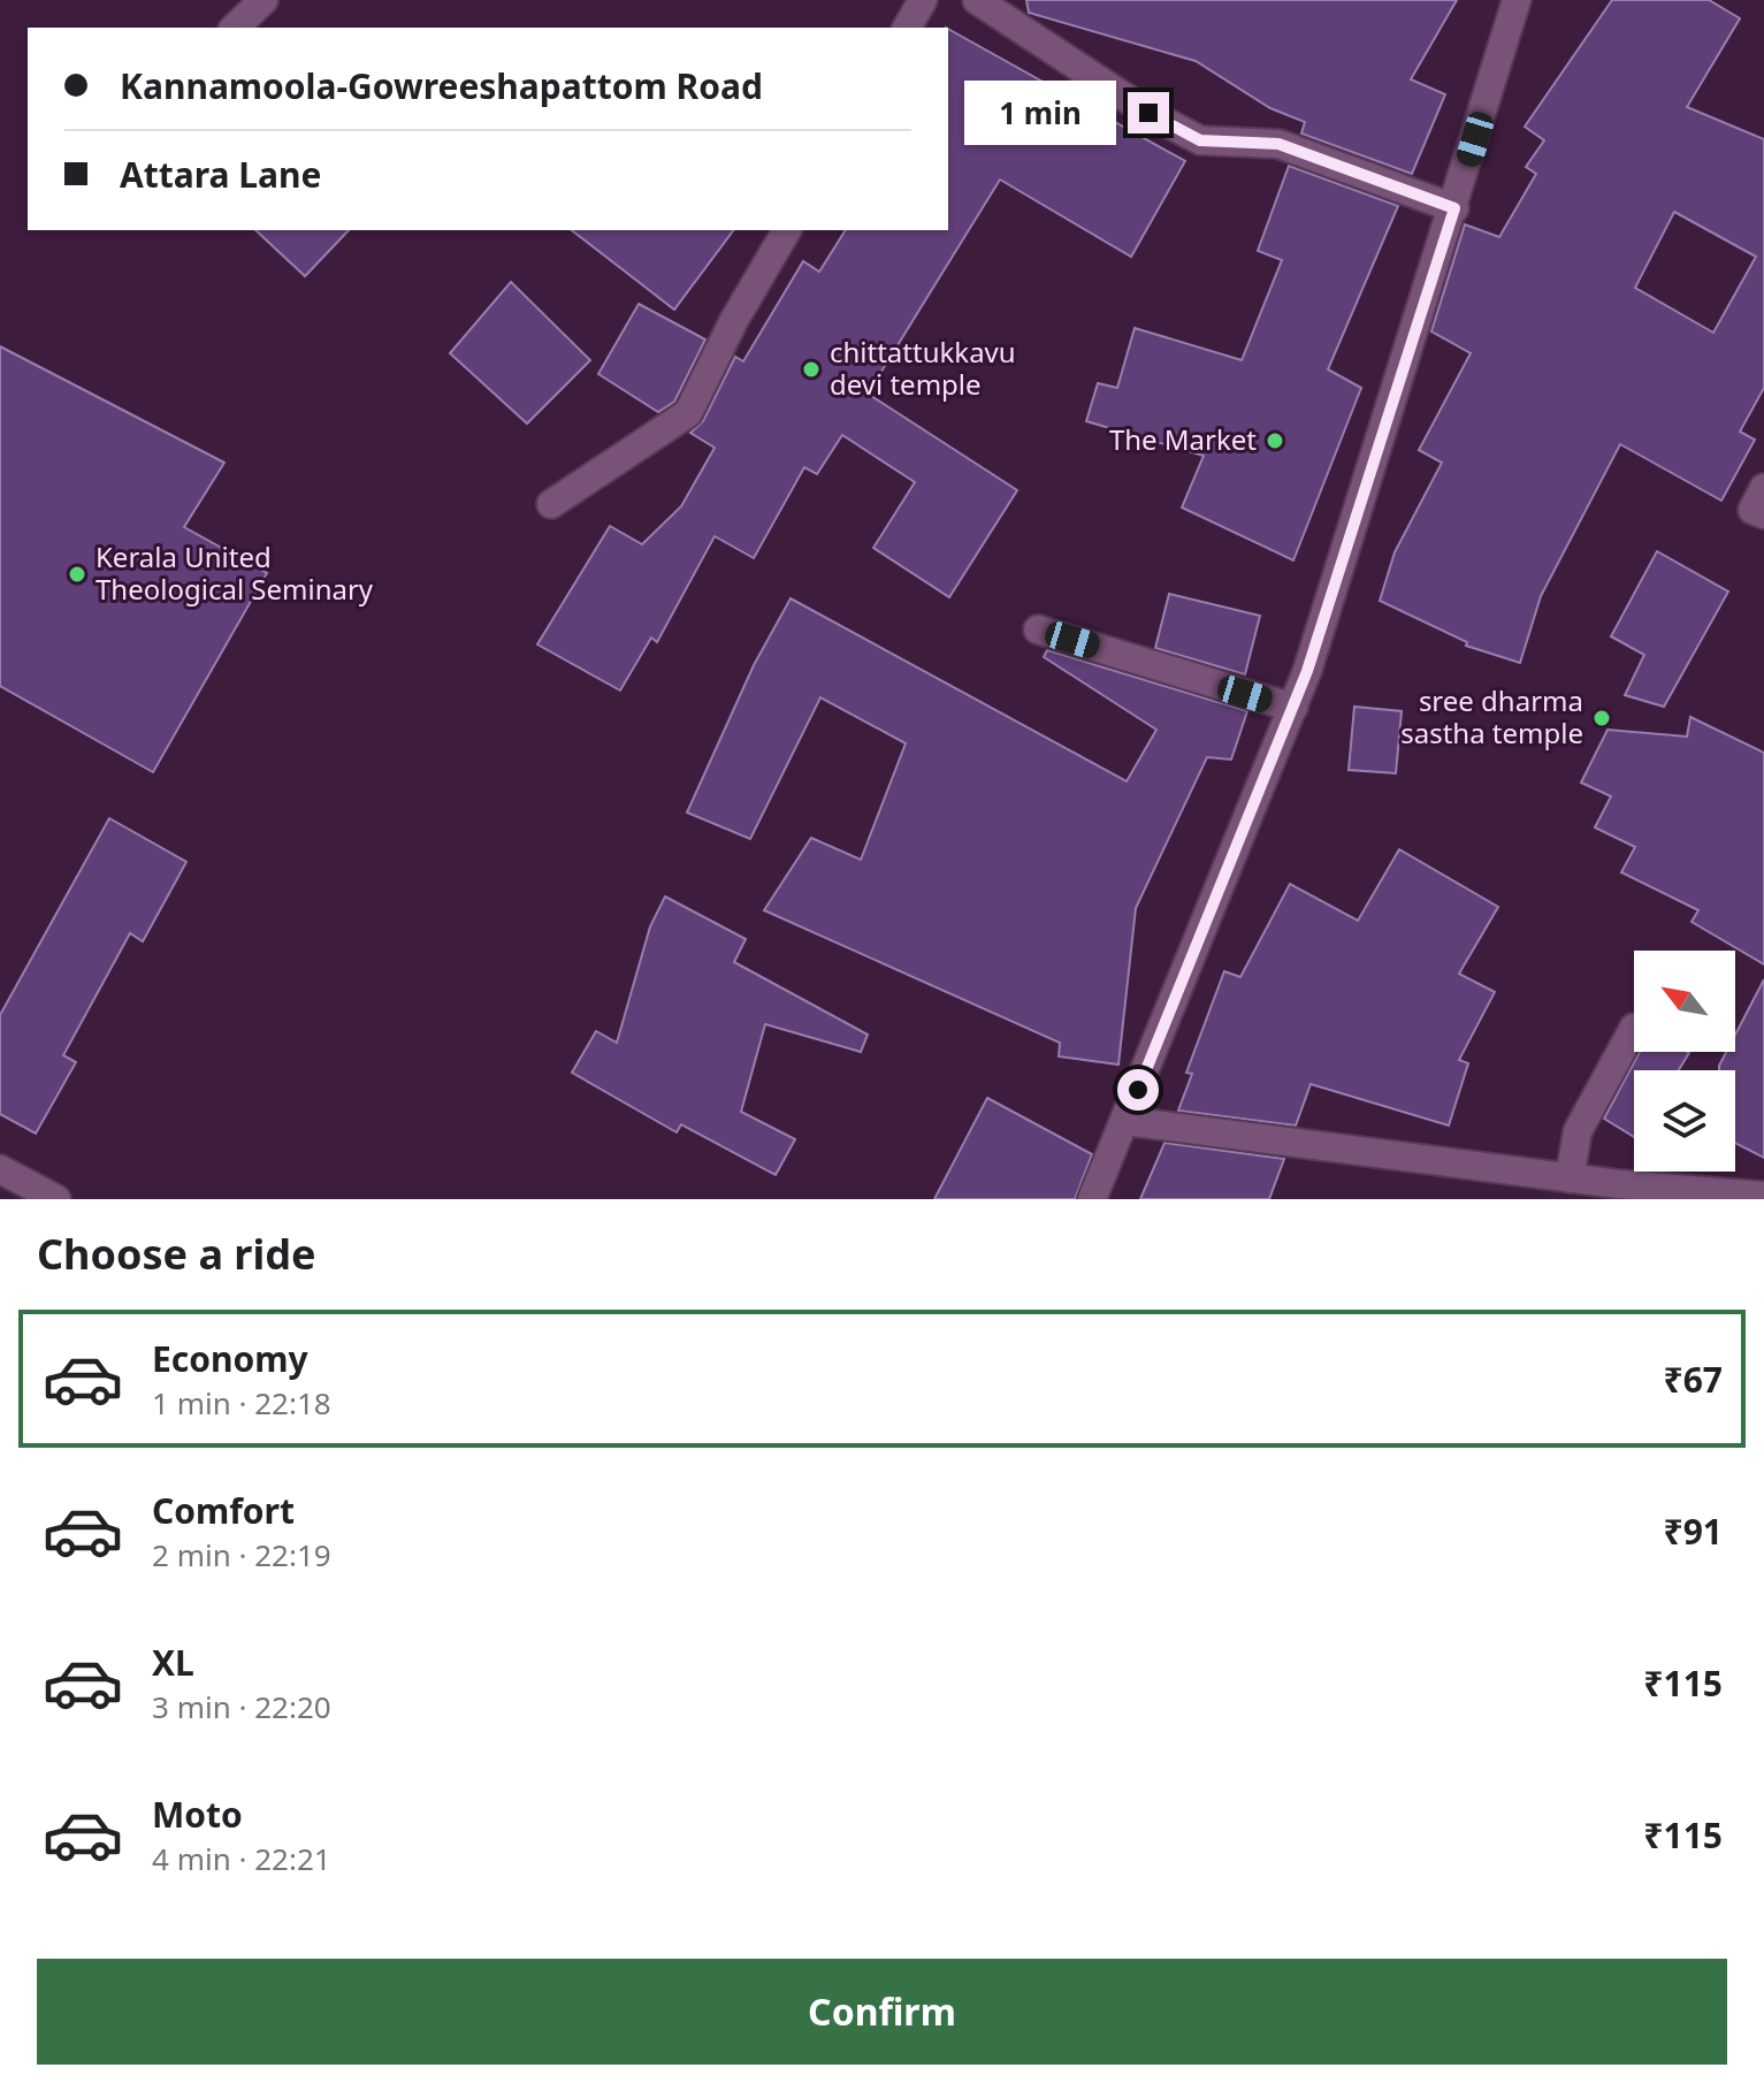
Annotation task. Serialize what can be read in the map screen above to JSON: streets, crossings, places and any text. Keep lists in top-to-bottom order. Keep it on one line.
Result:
{"places":["chittattukkavu devi temple","The Market","Kerala United Theological Seminary","sree dharma sastha temple"],"north":"top left","page":{"banner":["Kannamoola-Gowreeshapattom Road","Attara Lane"],"bubble":"1 min","heading":"Choose a ride","list":[{"name":"Economy","note":"1 min · 22:18","value":"₹67"},{"name":"Comfort","note":"2 min · 22:19","value":"₹91"},{"name":"XL","note":"3 min · 22:20","value":"₹115"},{"name":"Moto","note":"4 min · 22:21","value":"₹115"}],"buttons":"Confirm"}}
